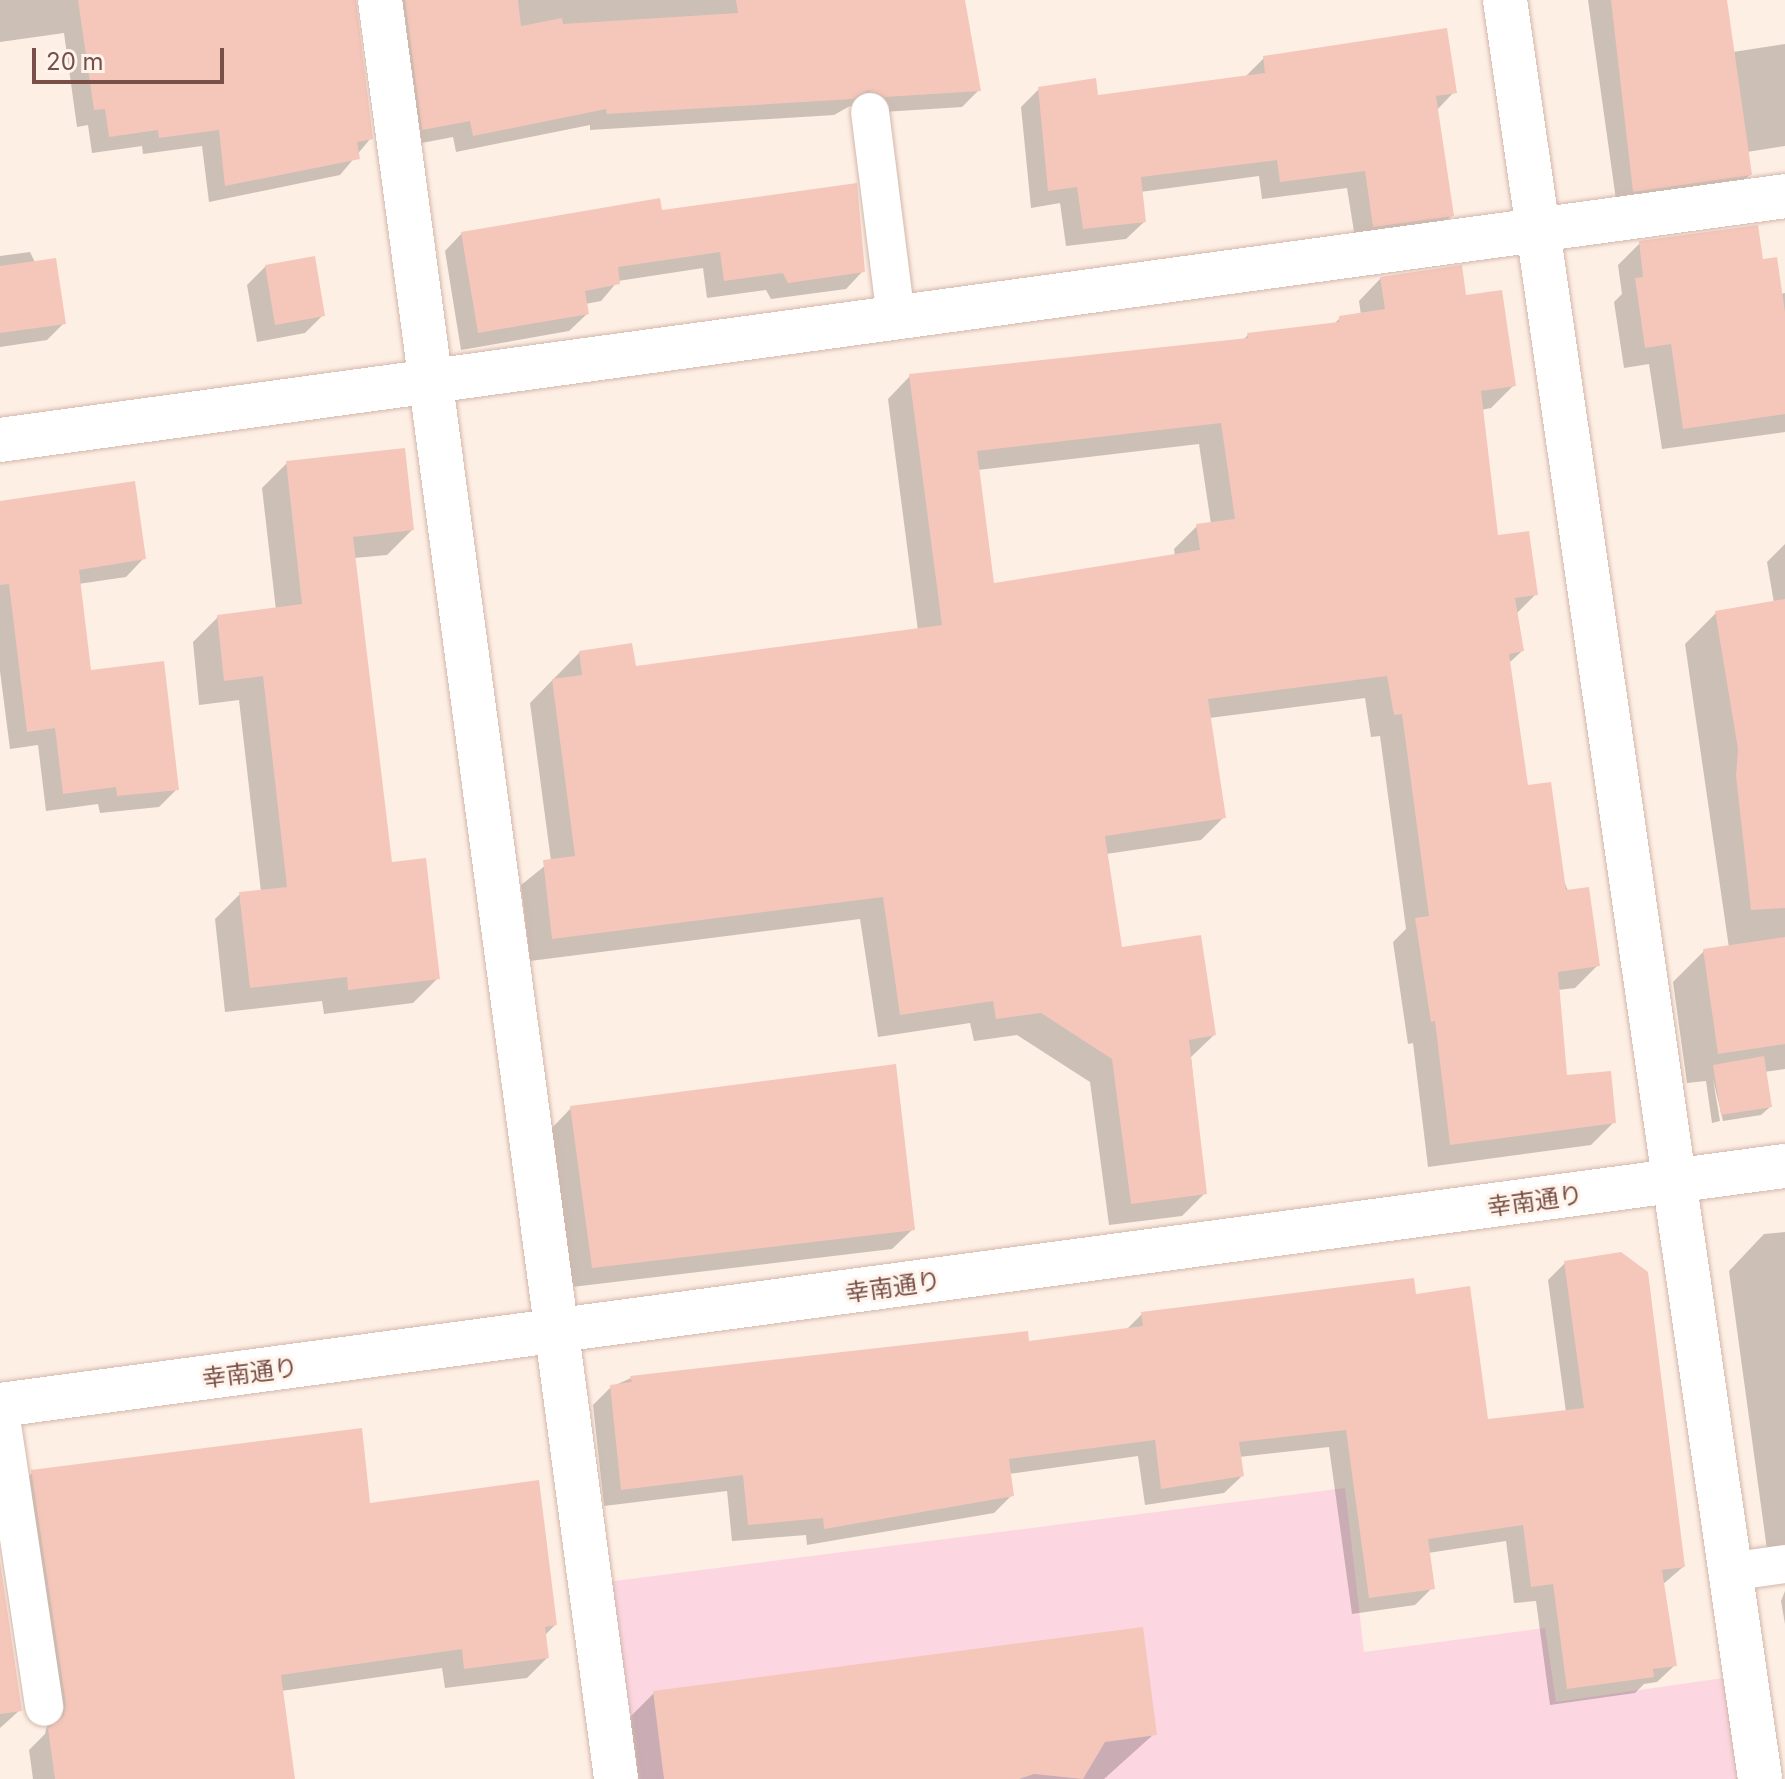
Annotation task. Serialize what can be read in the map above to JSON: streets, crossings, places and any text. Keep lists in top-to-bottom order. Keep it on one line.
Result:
{"streets":{"street":["幸南通り"]},"scale_bar":"20 m"}
